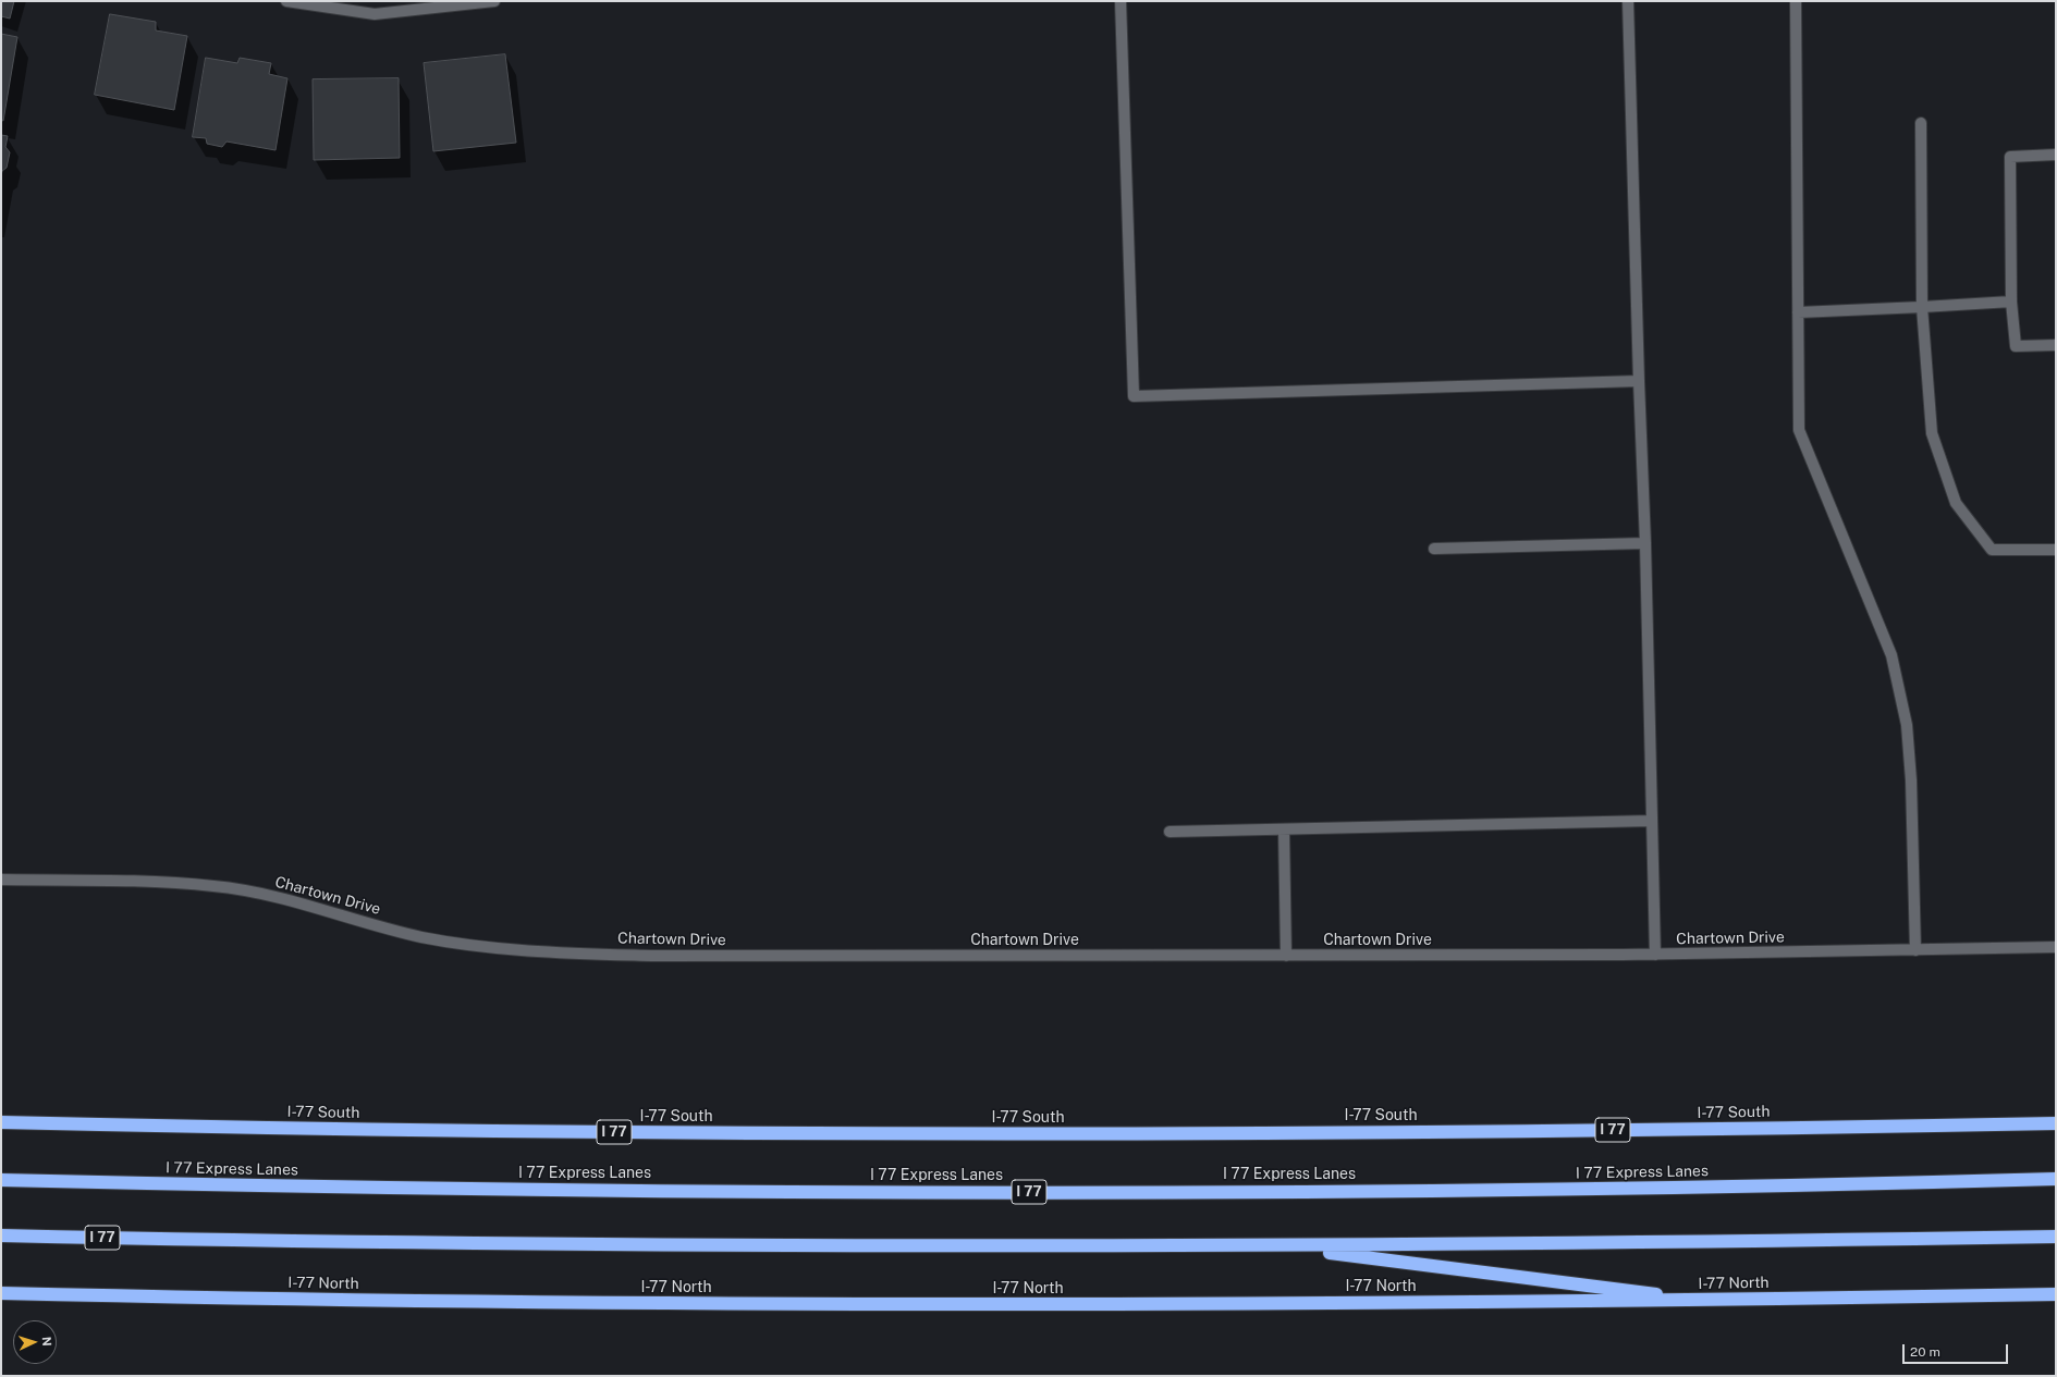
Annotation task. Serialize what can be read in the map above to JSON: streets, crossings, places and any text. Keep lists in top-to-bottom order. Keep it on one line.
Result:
{"streets":{"highway":["I-77 South","I 77","I 77 Express Lanes","I-77 North"],"street":["Chartown Drive"]},"scale_bar":"20 m","north":"right"}
